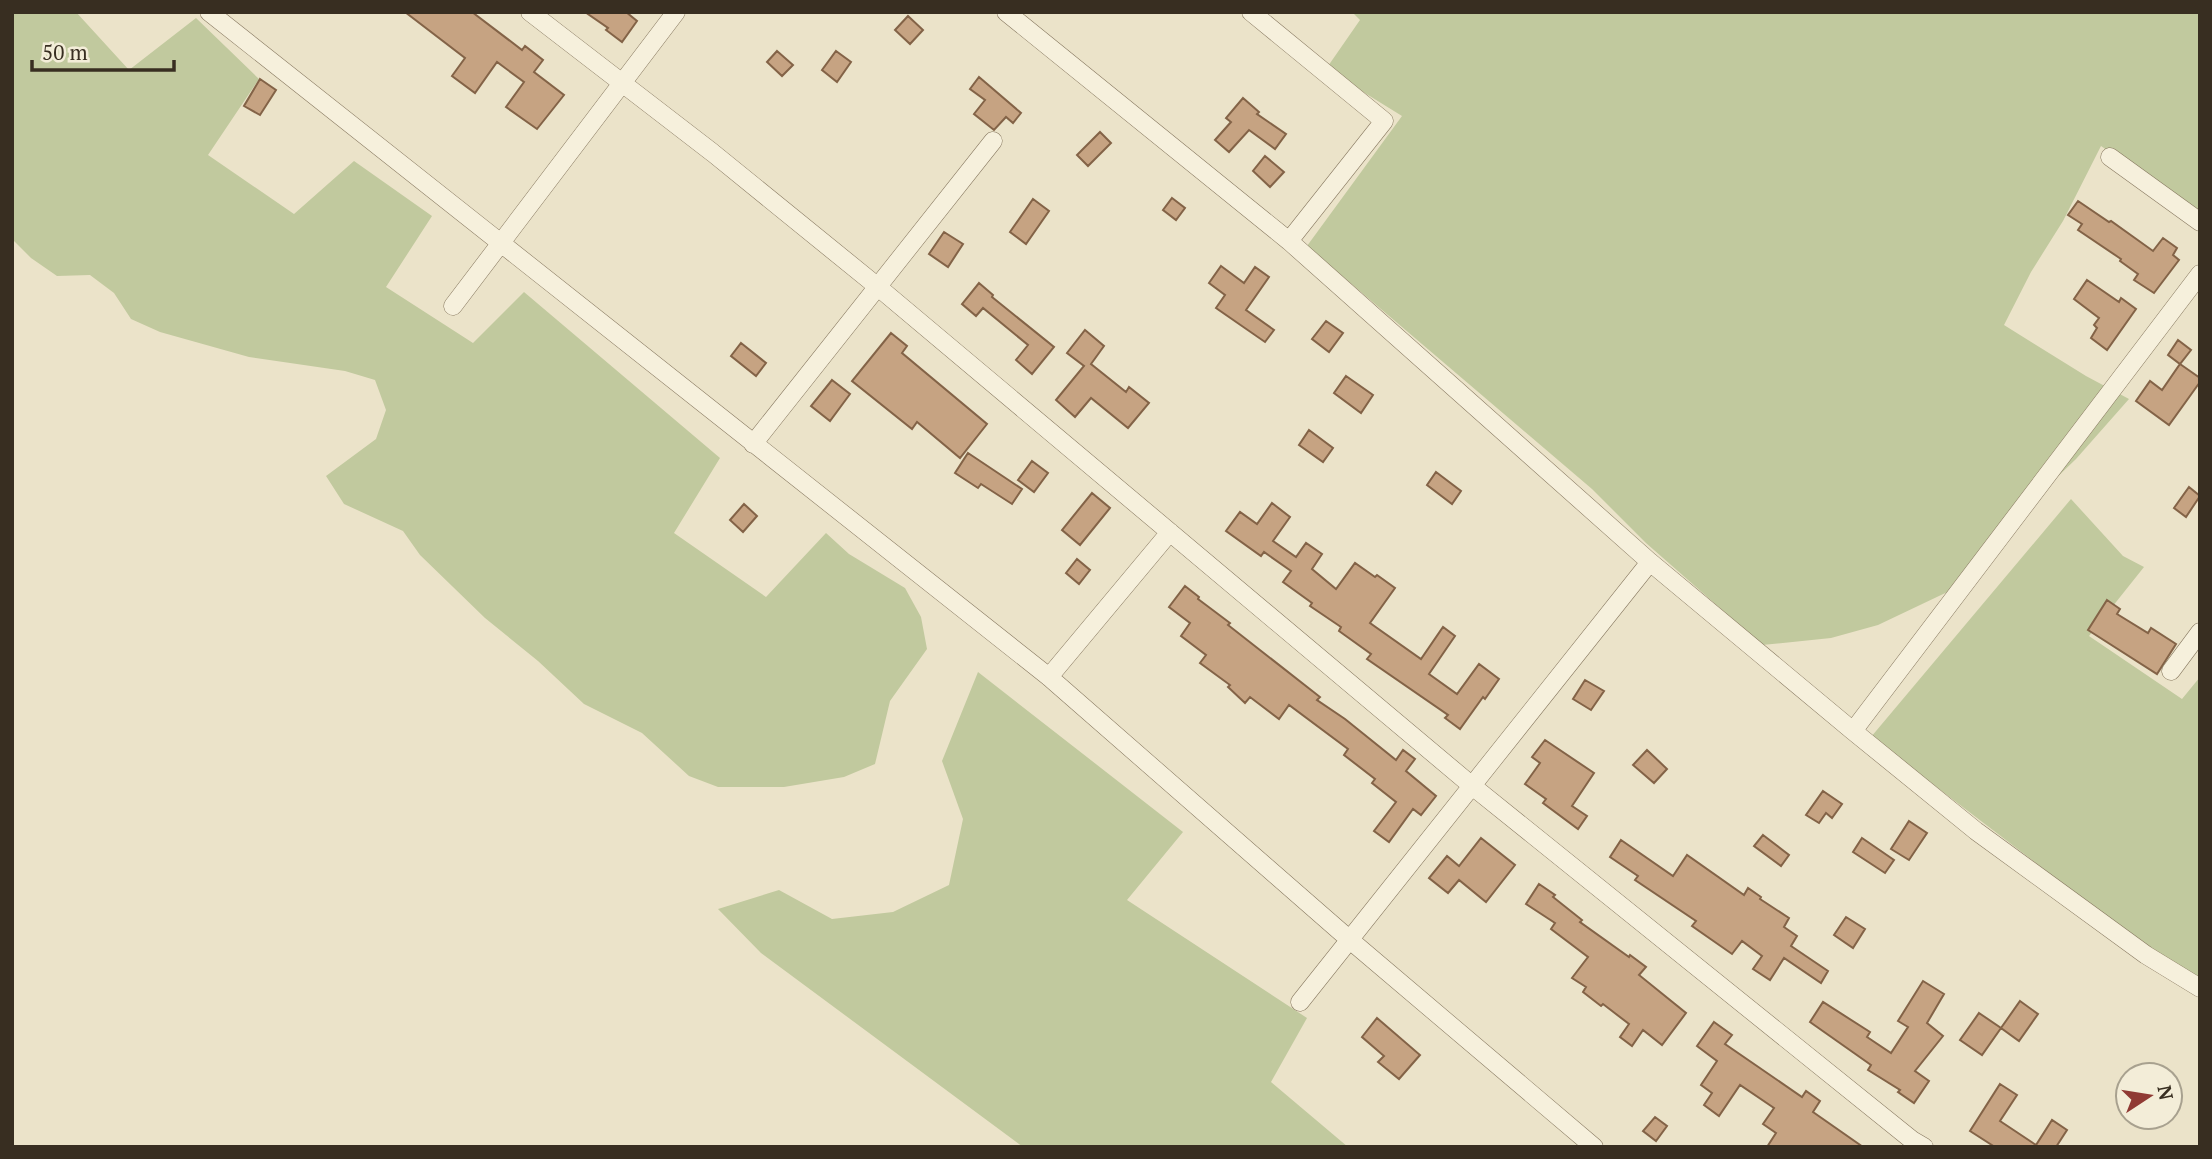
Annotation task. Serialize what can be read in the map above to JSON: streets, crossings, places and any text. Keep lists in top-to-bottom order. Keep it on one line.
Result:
{"scale_bar":"50 m","north":"right"}
